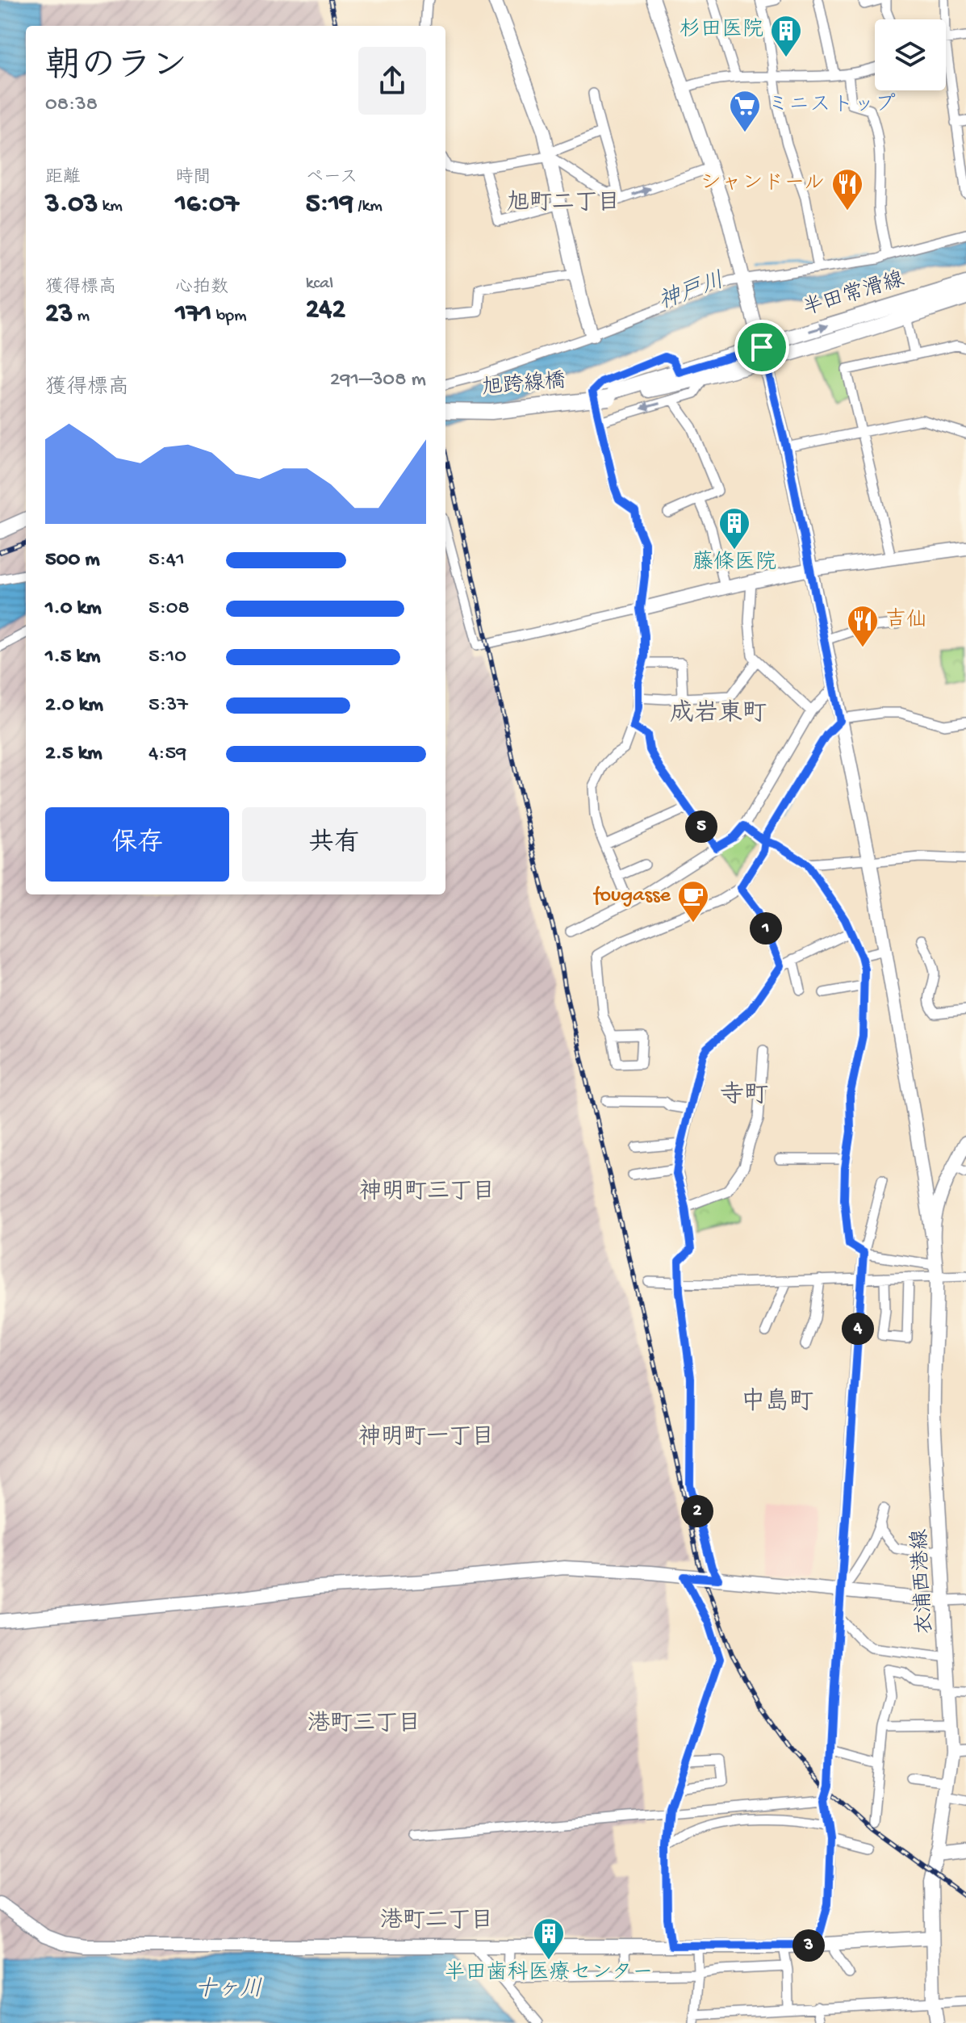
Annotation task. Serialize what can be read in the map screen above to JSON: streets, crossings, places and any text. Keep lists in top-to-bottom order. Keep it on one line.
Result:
{"streets":{"main road":["半田常滑線","旭跨線橋"],"street":["衣浦西港線"]},"crossings":[["半田常滑線","旭跨線橋"]],"districts":["旭町二丁目","成岩東町","寺町","神明町三丁目","中島町","神明町一丁目","港町三丁目","港町二丁目"],"water":["神戸川","十ヶ川"],"places":{"building":["杉田医院","藤條医院","半田歯科医療センター"],"supermarket":["ミニストップ"],"restaurant":["シャンドール","吉仙"],"cafe":["fougasse"]},"page":{"heading":["朝のラン","08:38"],"stats":[["距離","3.03 km"],["時間","16:07"],["ペース","5:19 /km"],["獲得標高","23 m"],["心拍数","171 bpm"],["kcal","242"]],"chart":["獲得標高","291–308 m"],"list":[{"name":"500 m","note":"5:41"},{"name":"1.0 km","note":"5:08"},{"name":"1.5 km","note":"5:10"},{"name":"2.0 km","note":"5:37"},{"name":"2.5 km","note":"4:59"}],"buttons":["保存","共有"],"pins":["5","1","4","2","3"]}}
